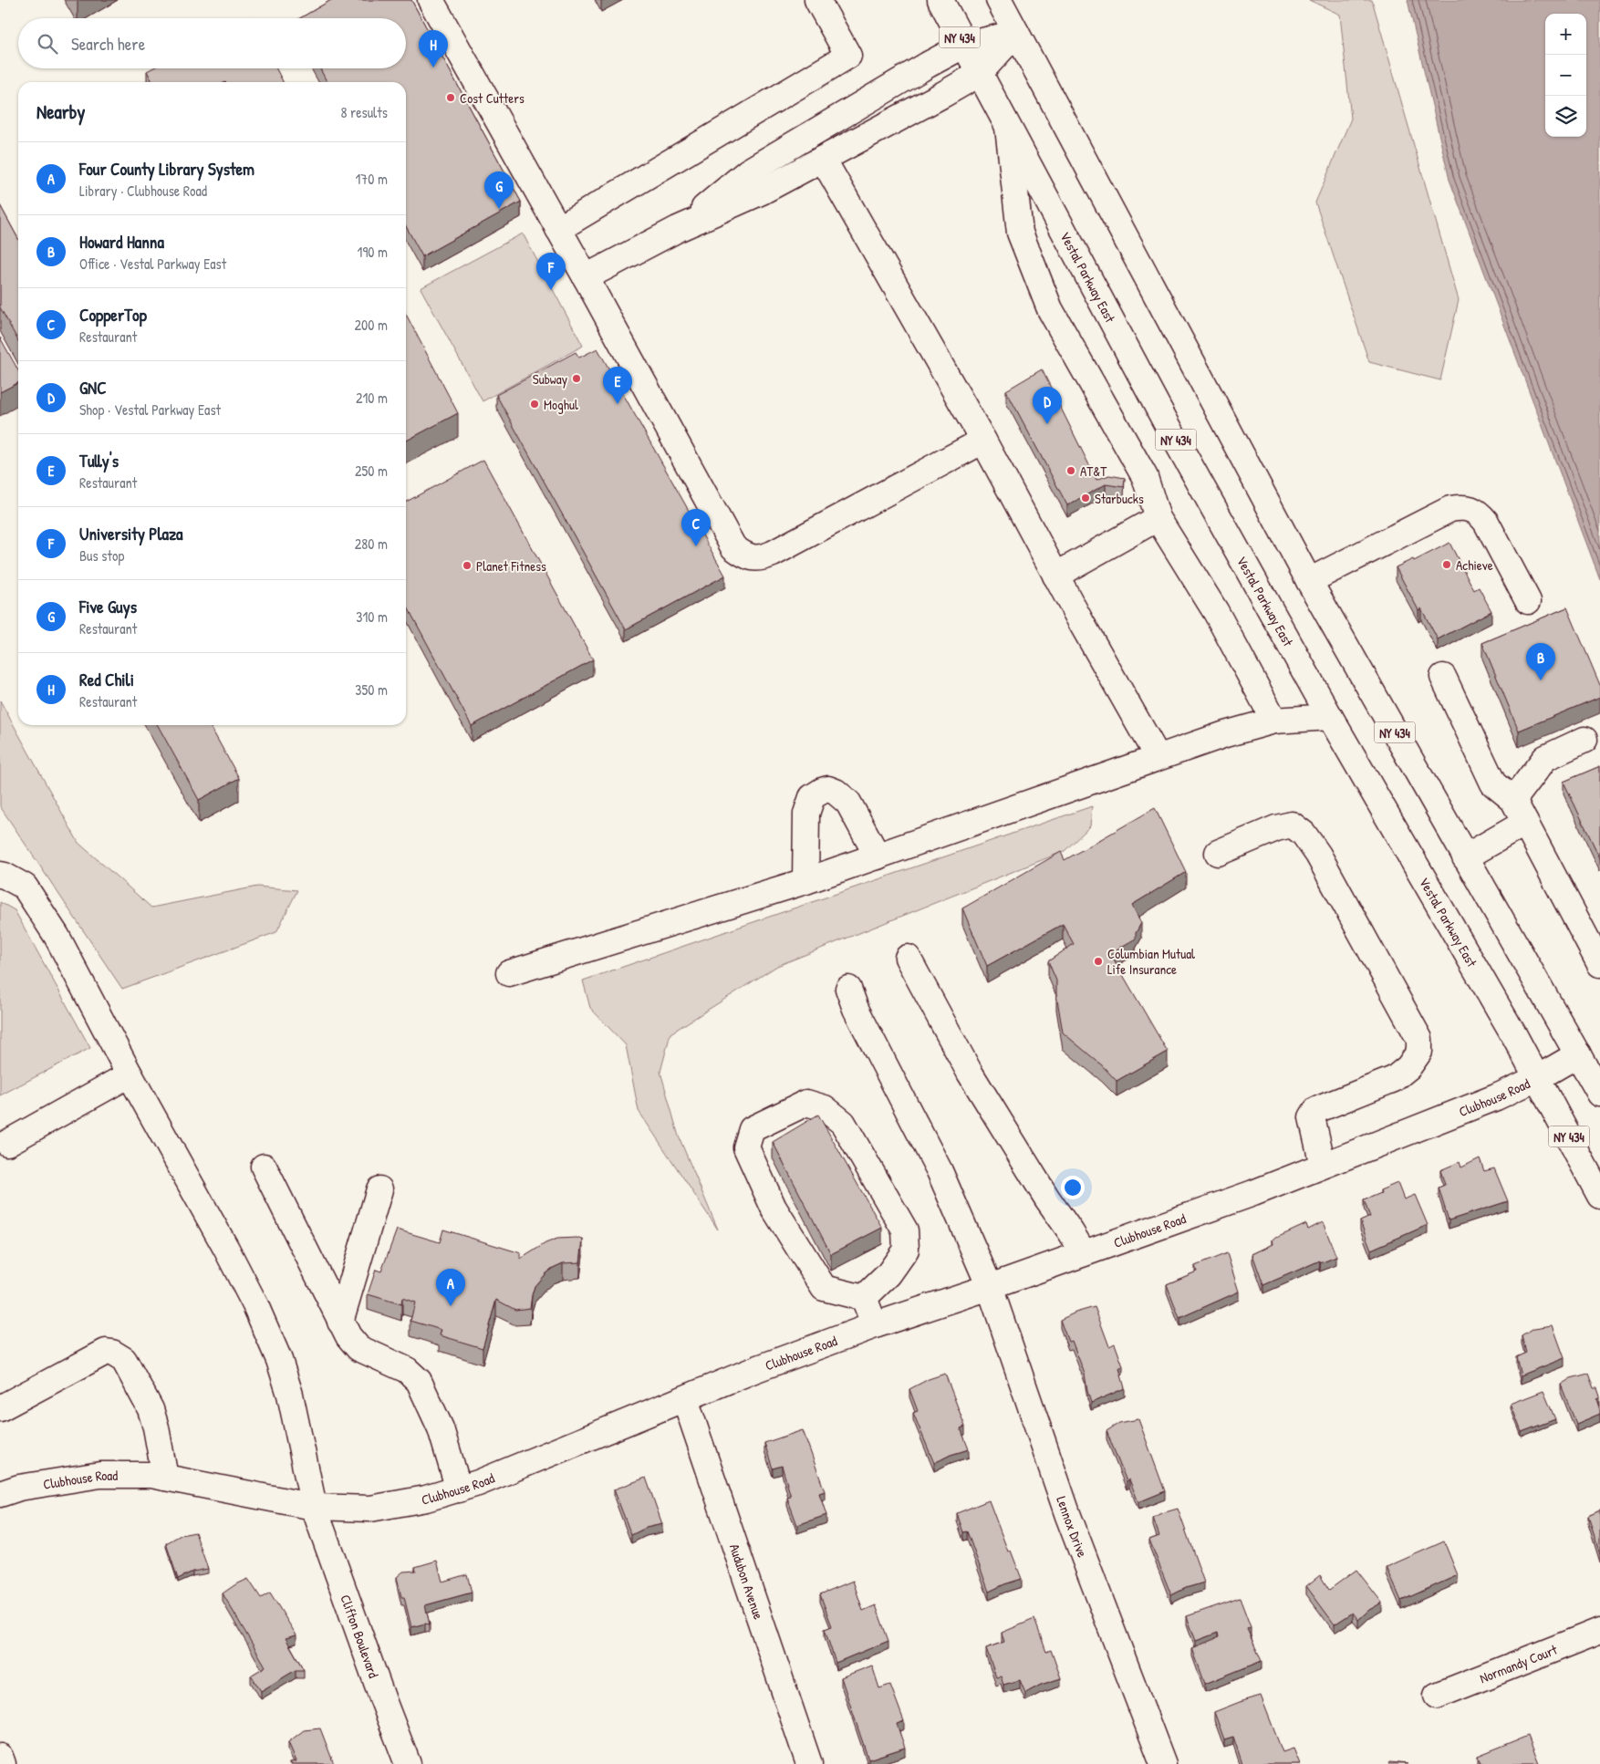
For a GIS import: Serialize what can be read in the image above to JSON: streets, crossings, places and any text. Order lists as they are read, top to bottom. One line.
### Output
{"streets":{"street":["NY 434","Vestal Parkway East","Clubhouse Road","Lennox Drive","Audubon Avenue","Clifton Boulevard","Normandy Court"]},"crossings":[["NY 434","Clubhouse Road"],["Vestal Parkway East","Clubhouse Road"],["Clubhouse Road","Lennox Drive"],["Clubhouse Road","Audubon Avenue"],["Clubhouse Road","Clifton Boulevard"]],"places":["Cost Cutters","Subway","Moghul","AT&T","Starbucks","Achieve","Planet Fitness","Columbian Mutual Life Insurance"],"page":{"map_buttons":["+","−"],"search":"Search here","pins":["H","G","F","E","D","C","B","A"],"heading":["Nearby","8 results"],"list":[{"mark":"A","name":"Four County Library System","note":"Library · Clubhouse Road","value":"170 m"},{"mark":"B","name":"Howard Hanna","note":"Office · Vestal Parkway East","value":"190 m"},{"mark":"C","name":"CopperTop","note":"Restaurant","value":"200 m"},{"mark":"D","name":"GNC","note":"Shop · Vestal Parkway East","value":"210 m"},{"mark":"E","name":"Tully's","note":"Restaurant","value":"250 m"},{"mark":"F","name":"University Plaza","note":"Bus stop","value":"280 m"},{"mark":"G","name":"Five Guys","note":"Restaurant","value":"310 m"},{"mark":"H","name":"Red Chili","note":"Restaurant","value":"350 m"}]}}
